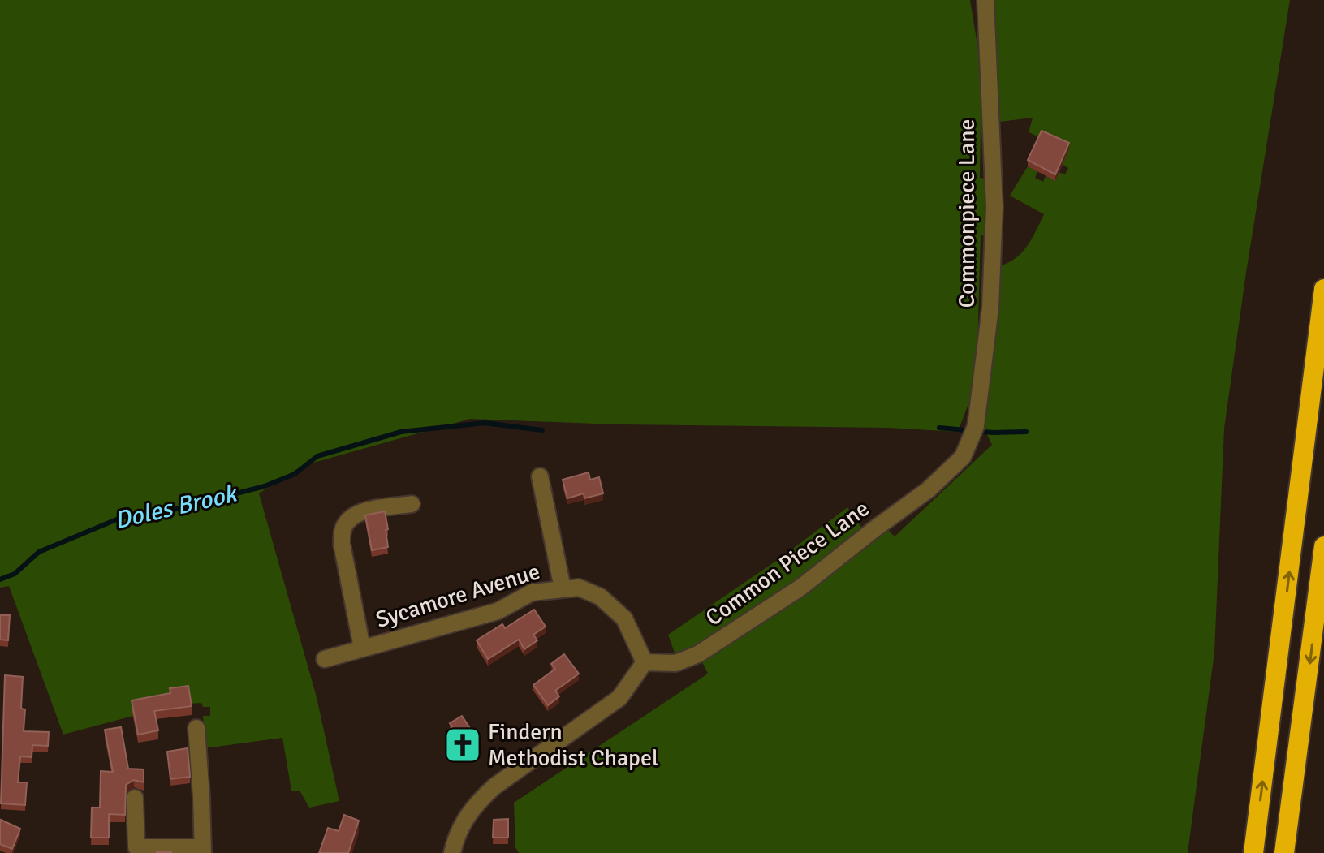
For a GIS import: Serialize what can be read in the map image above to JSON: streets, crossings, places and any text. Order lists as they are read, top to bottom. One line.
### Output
{"streets":{"street":["Commonpiece Lane","Common Piece Lane","Sycamore Avenue"]},"crossings":[["Commonpiece Lane","Common Piece Lane"],["Common Piece Lane","Sycamore Avenue"]],"water":["Doles Brook"],"places":{"church":["Findern Methodist Chapel"]}}
